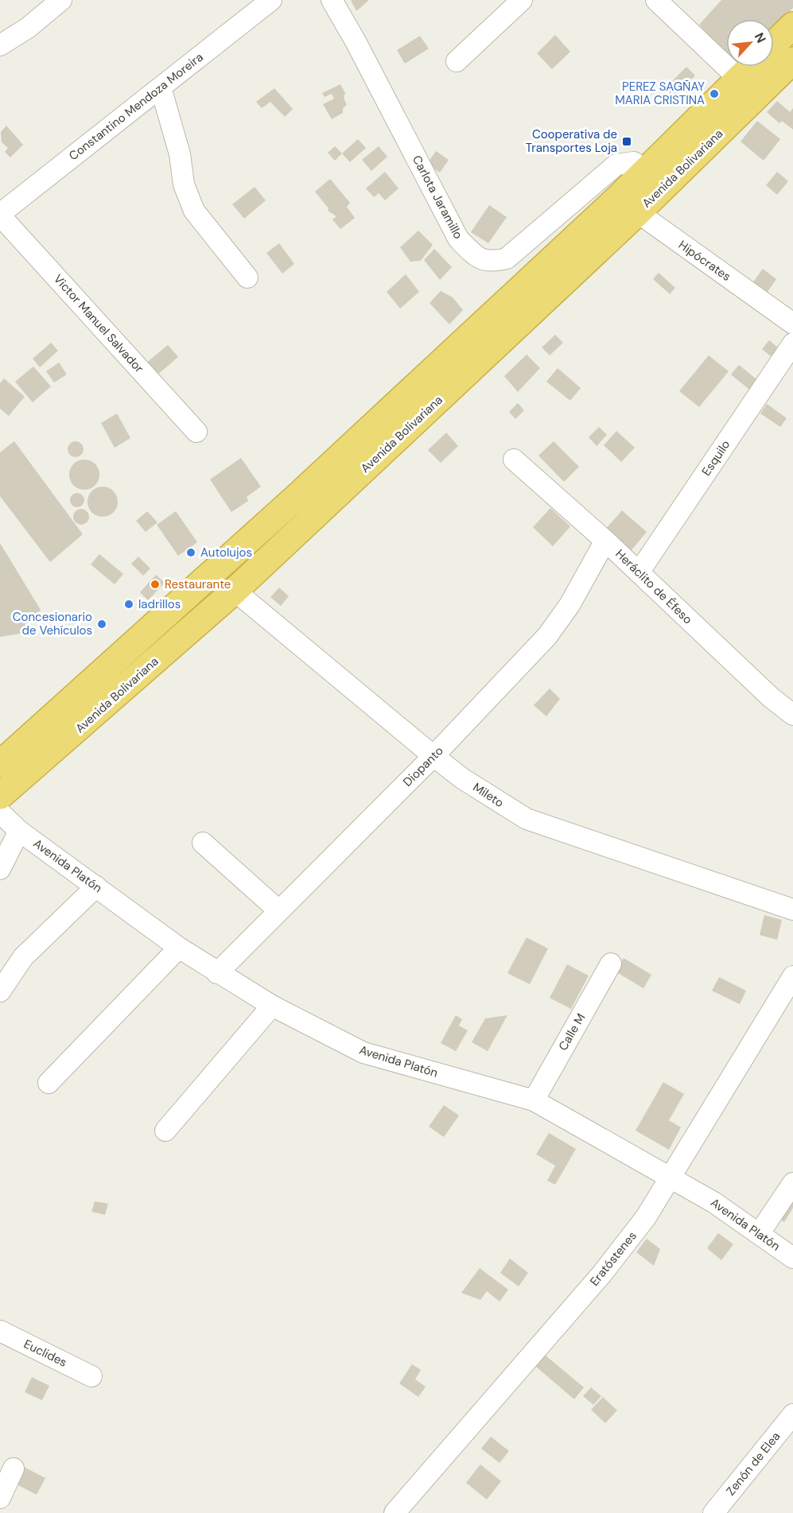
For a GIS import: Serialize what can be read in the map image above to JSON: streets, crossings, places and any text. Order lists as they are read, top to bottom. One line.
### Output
{"streets":{"highway":["Avenida Bolivariana"],"street":["Constantino Mendoza Moreira","Carlota Jaramillo","Hipócrates","Victor Manuel Salvador","Esquilo","Heráclito de Éfeso","Diopanto","Mileto","Avenida Platón","Calle M","Eratóstenes","Euclides","Zenón de Elea"]},"crossings":[["Constantino Mendoza Moreira","Victor Manuel Salvador"],["Avenida Bolivariana","Carlota Jaramillo"],["Avenida Bolivariana","Hipócrates"],["Avenida Bolivariana","Mileto"],["Esquilo","Heráclito de Éfeso"],["Heráclito de Éfeso","Diopanto"],["Diopanto","Mileto"],["Diopanto","Avenida Platón"],["Avenida Platón","Calle M"],["Avenida Platón","Eratóstenes"]],"places":{"other":["PEREZ SAGÑAY MARIA CRISTINA","Autolujos","Restaurante","ladrillos","Concesionario de Vehículos"],"transit":["Cooperativa de Transportes Loja"]},"north":"top right"}
